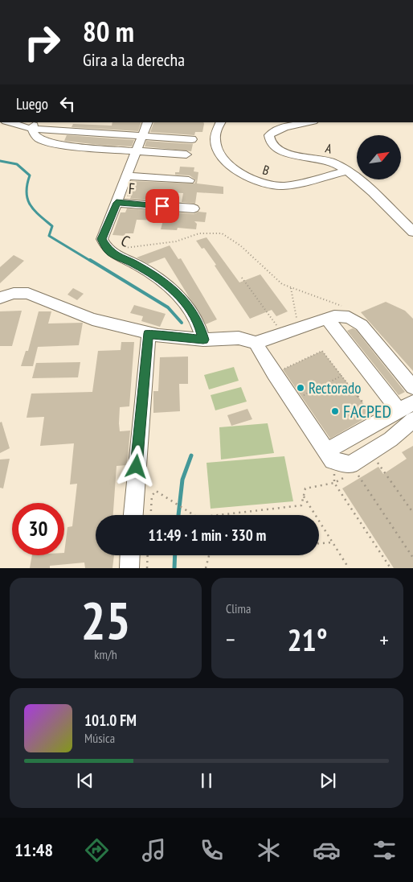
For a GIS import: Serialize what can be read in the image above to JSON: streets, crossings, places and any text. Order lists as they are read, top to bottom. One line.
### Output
{"streets":{"street":["A","B","F","C"]},"crossings":[["A","B"],["F","C"]],"places":["Rectorado","FACPED"],"north":"top right","page":{"turn":["80 m","Gira a la derecha"],"then":"Luego","limit":"30","trip":"11:49 · 1 min · 330 m","tile":[["25","km/h"],"Clima"],"heat":["−","21°","+"],"song":["101.0 FM","Música"],"tabs":"11:48"}}
